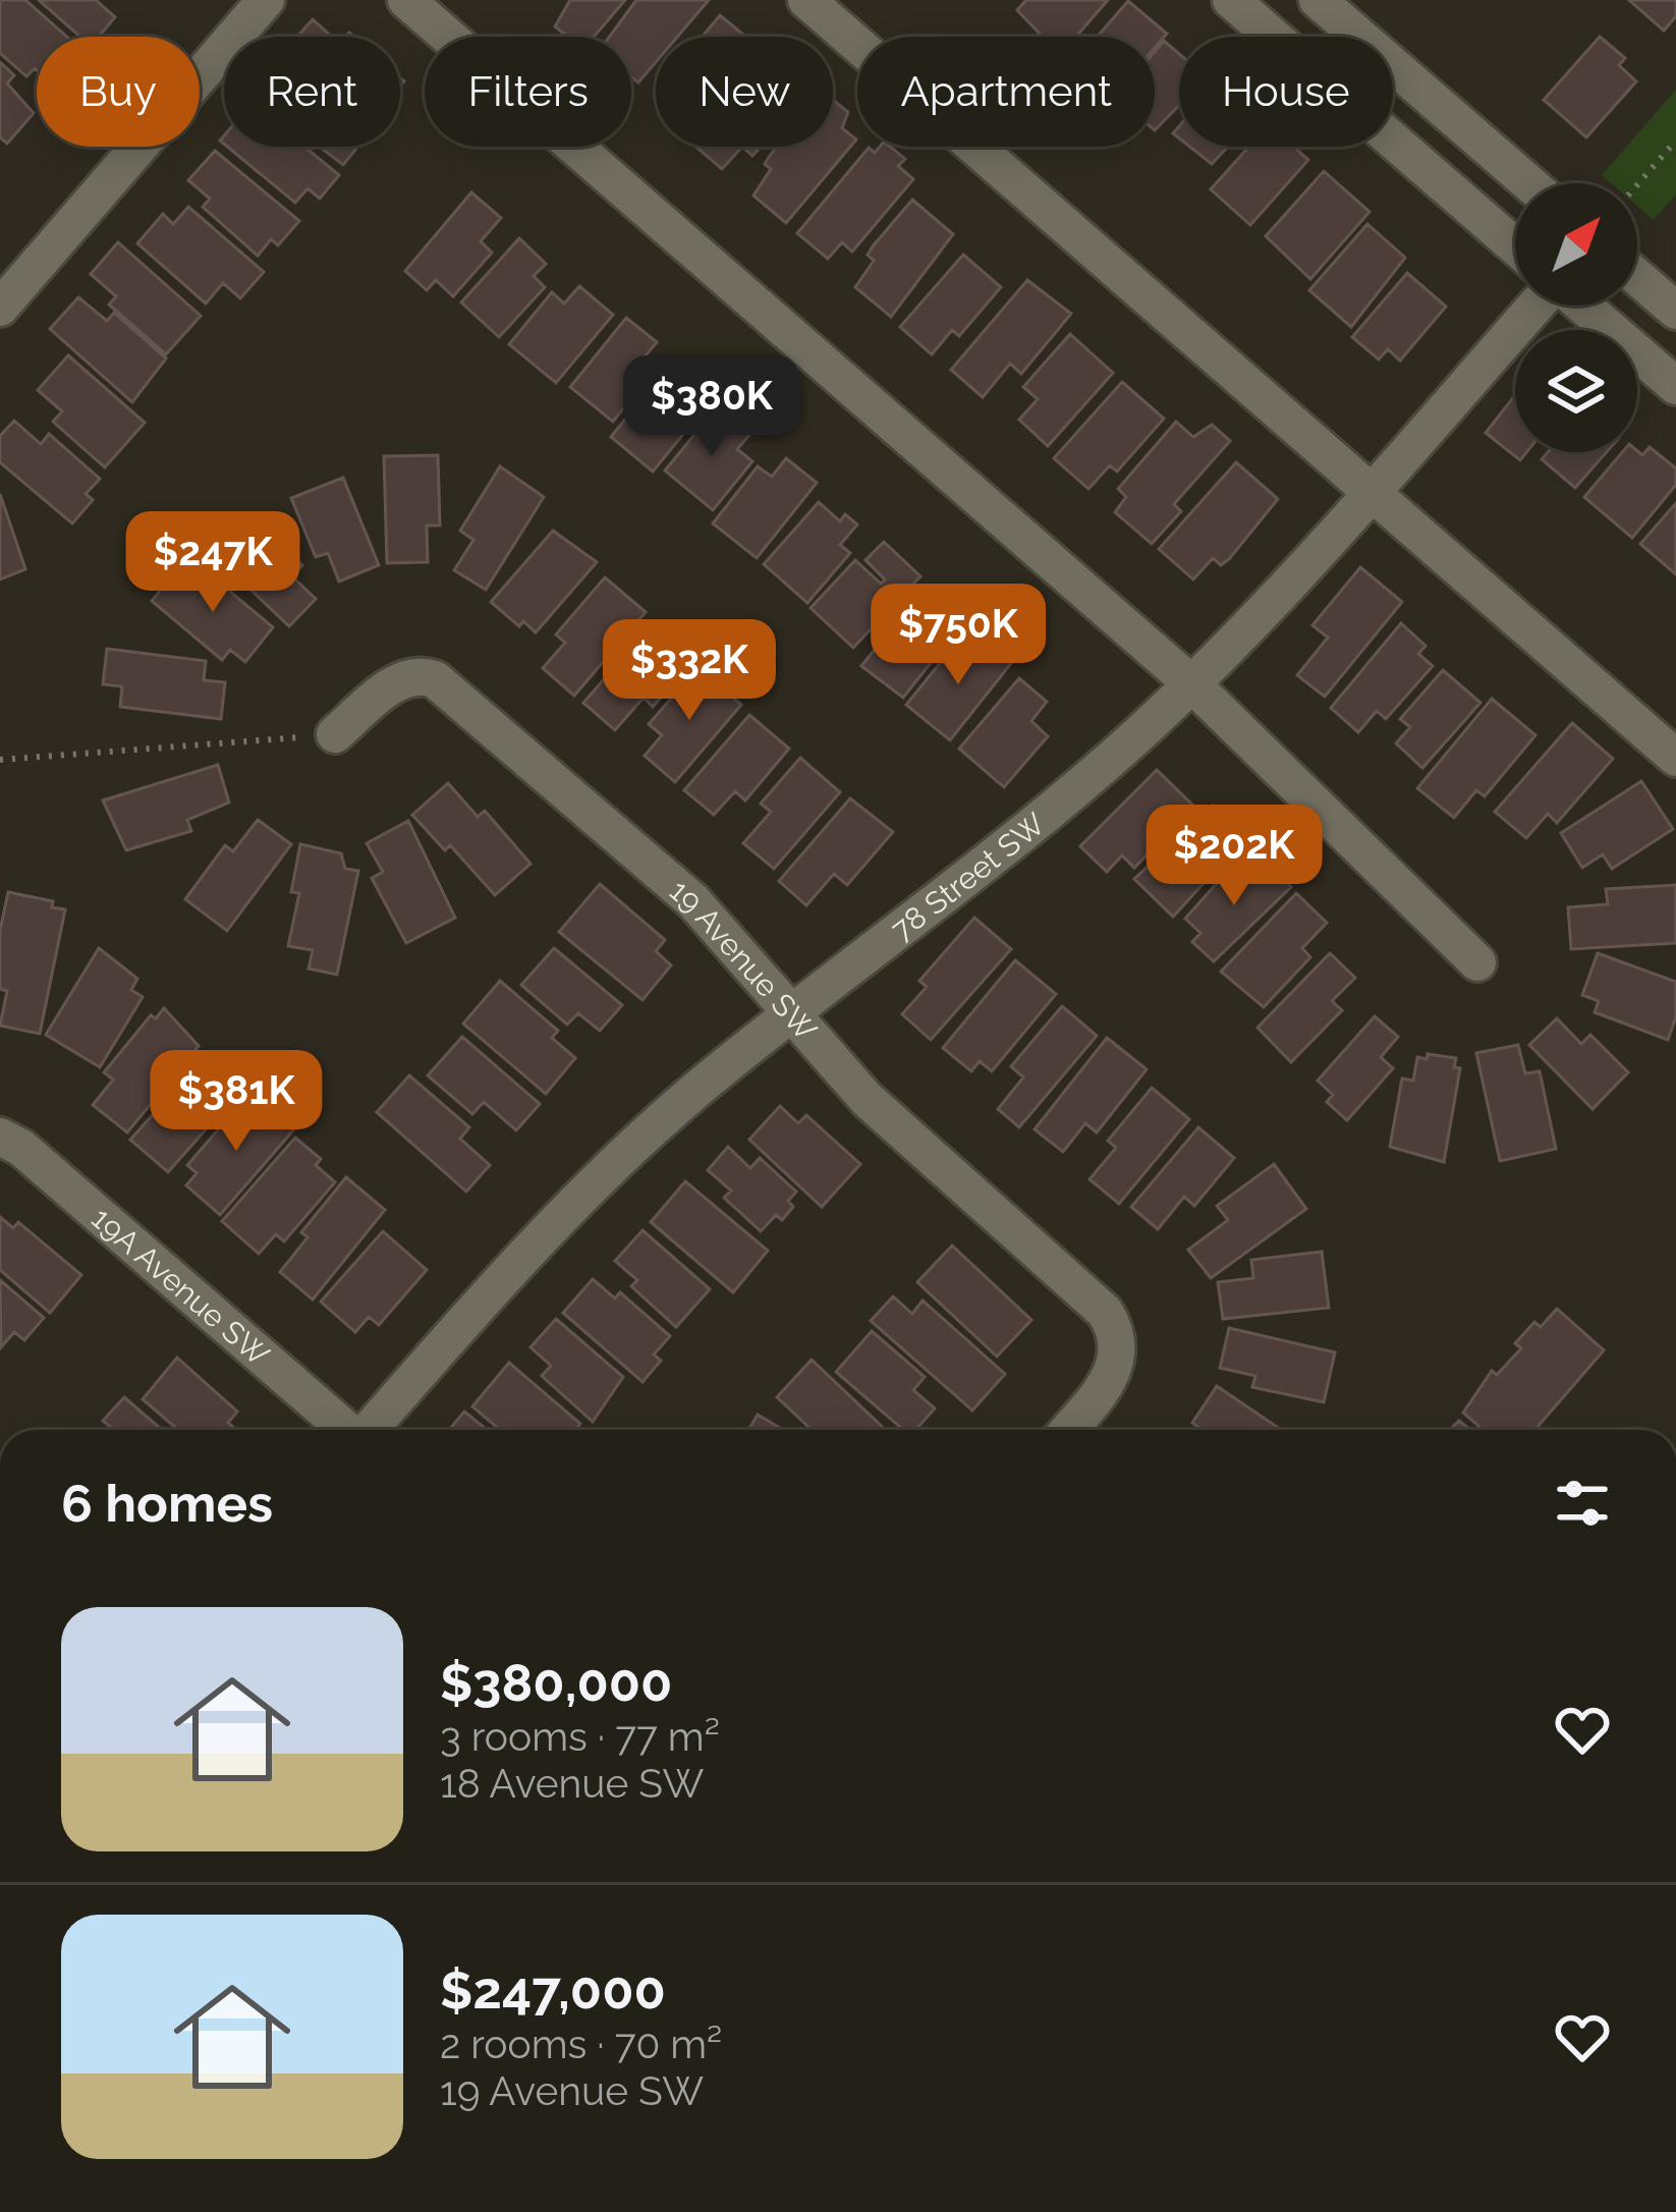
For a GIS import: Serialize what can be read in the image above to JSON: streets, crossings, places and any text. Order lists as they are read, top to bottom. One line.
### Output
{"streets":{"street":["78 Street SW","19 Avenue SW","19A Avenue SW"]},"crossings":[["78 Street SW","19 Avenue SW"]],"north":"top right","page":{"chip":["Buy","Rent","Filters","New","Apartment","House"],"price":["$380K","$247K","$750K","$332K","$202K","$381K"],"heading":"6 homes","list":[{"name":"$380,000","note":"3 rooms · 77 m² · 18 Avenue SW"},{"name":"$247,000","note":"2 rooms · 70 m² · 19 Avenue SW"}]}}
